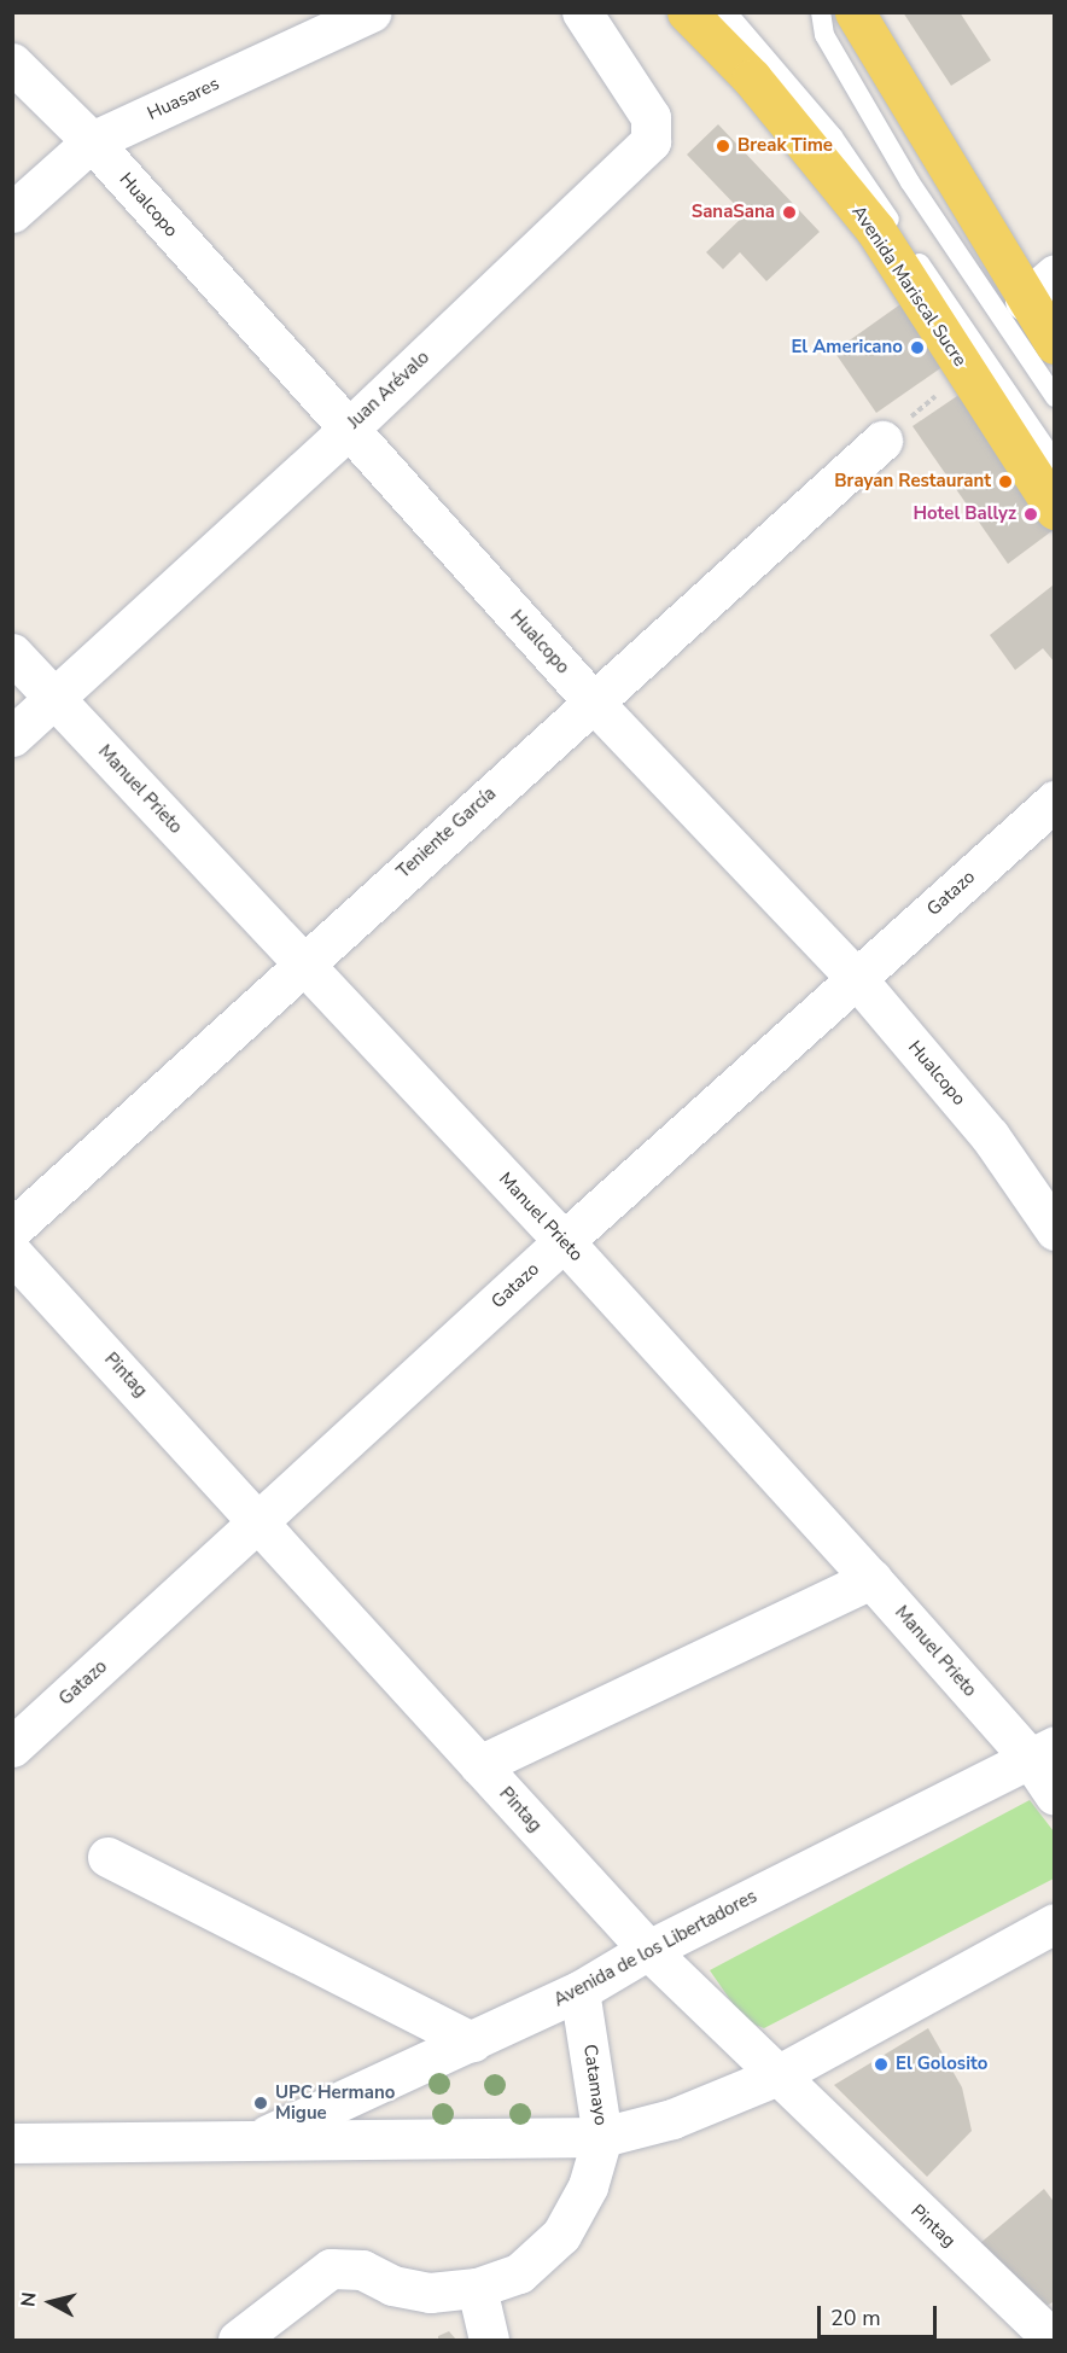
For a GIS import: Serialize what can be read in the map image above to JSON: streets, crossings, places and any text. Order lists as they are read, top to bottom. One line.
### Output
{"streets":{"main road":["Avenida Mariscal Sucre"],"street":["Huasares","Hualcopo","Juan Arévalo","Manuel Prieto","Teniente García","Gatazo","Pintag","Avenida de los Libertadores","Catamayo"]},"crossings":[["Huasares","Hualcopo"],["Hualcopo","Juan Arévalo"],["Hualcopo","Teniente García"],["Hualcopo","Gatazo"],["Juan Arévalo","Manuel Prieto"],["Manuel Prieto","Teniente García"],["Manuel Prieto","Gatazo"],["Manuel Prieto","Avenida de los Libertadores"],["Gatazo","Pintag"],["Pintag","Avenida de los Libertadores"],["Avenida de los Libertadores","Catamayo"]],"places":["Break Time","SanaSana","El Americano","Brayan Restaurant","Hotel Ballyz","El Golosito","UPC Hermano Migue"],"scale_bar":"20 m","north":"left"}
